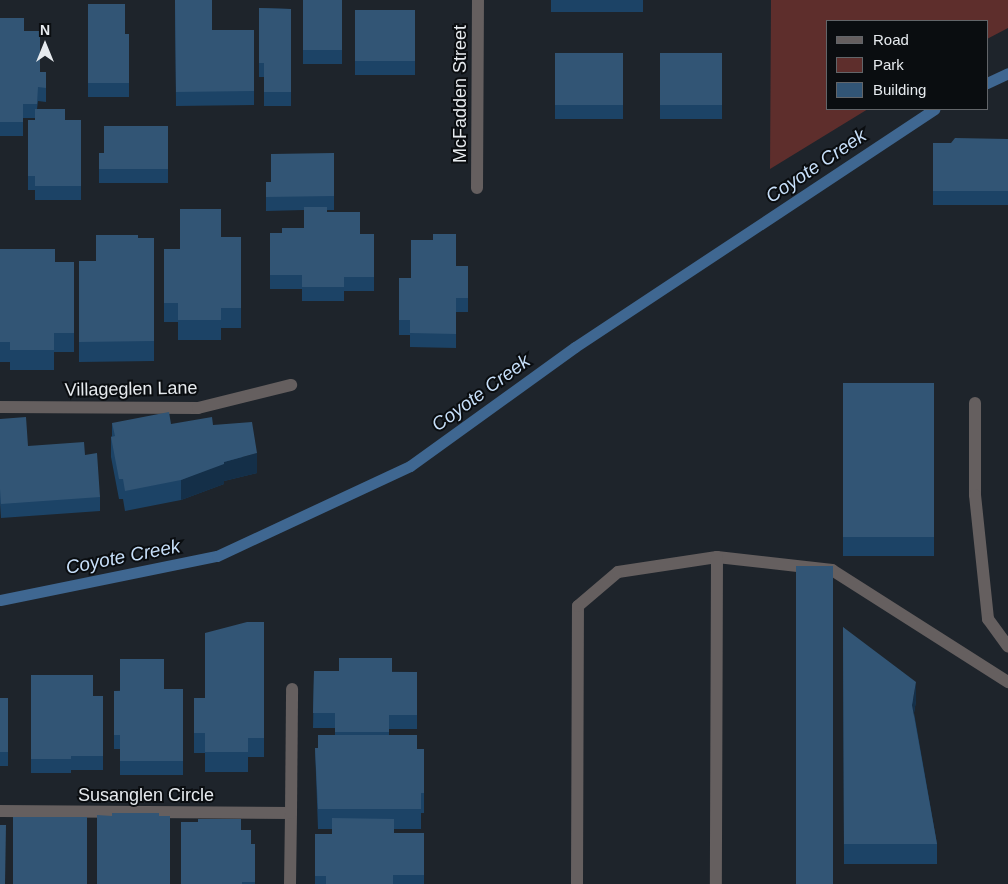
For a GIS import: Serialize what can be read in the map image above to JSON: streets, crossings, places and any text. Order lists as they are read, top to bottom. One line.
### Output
{"streets":{"street":["McFadden Street","Villageglen Lane","Susanglen Circle"]},"water":["Coyote Creek"],"legend":["Road","Park","Building"],"north":"top"}
